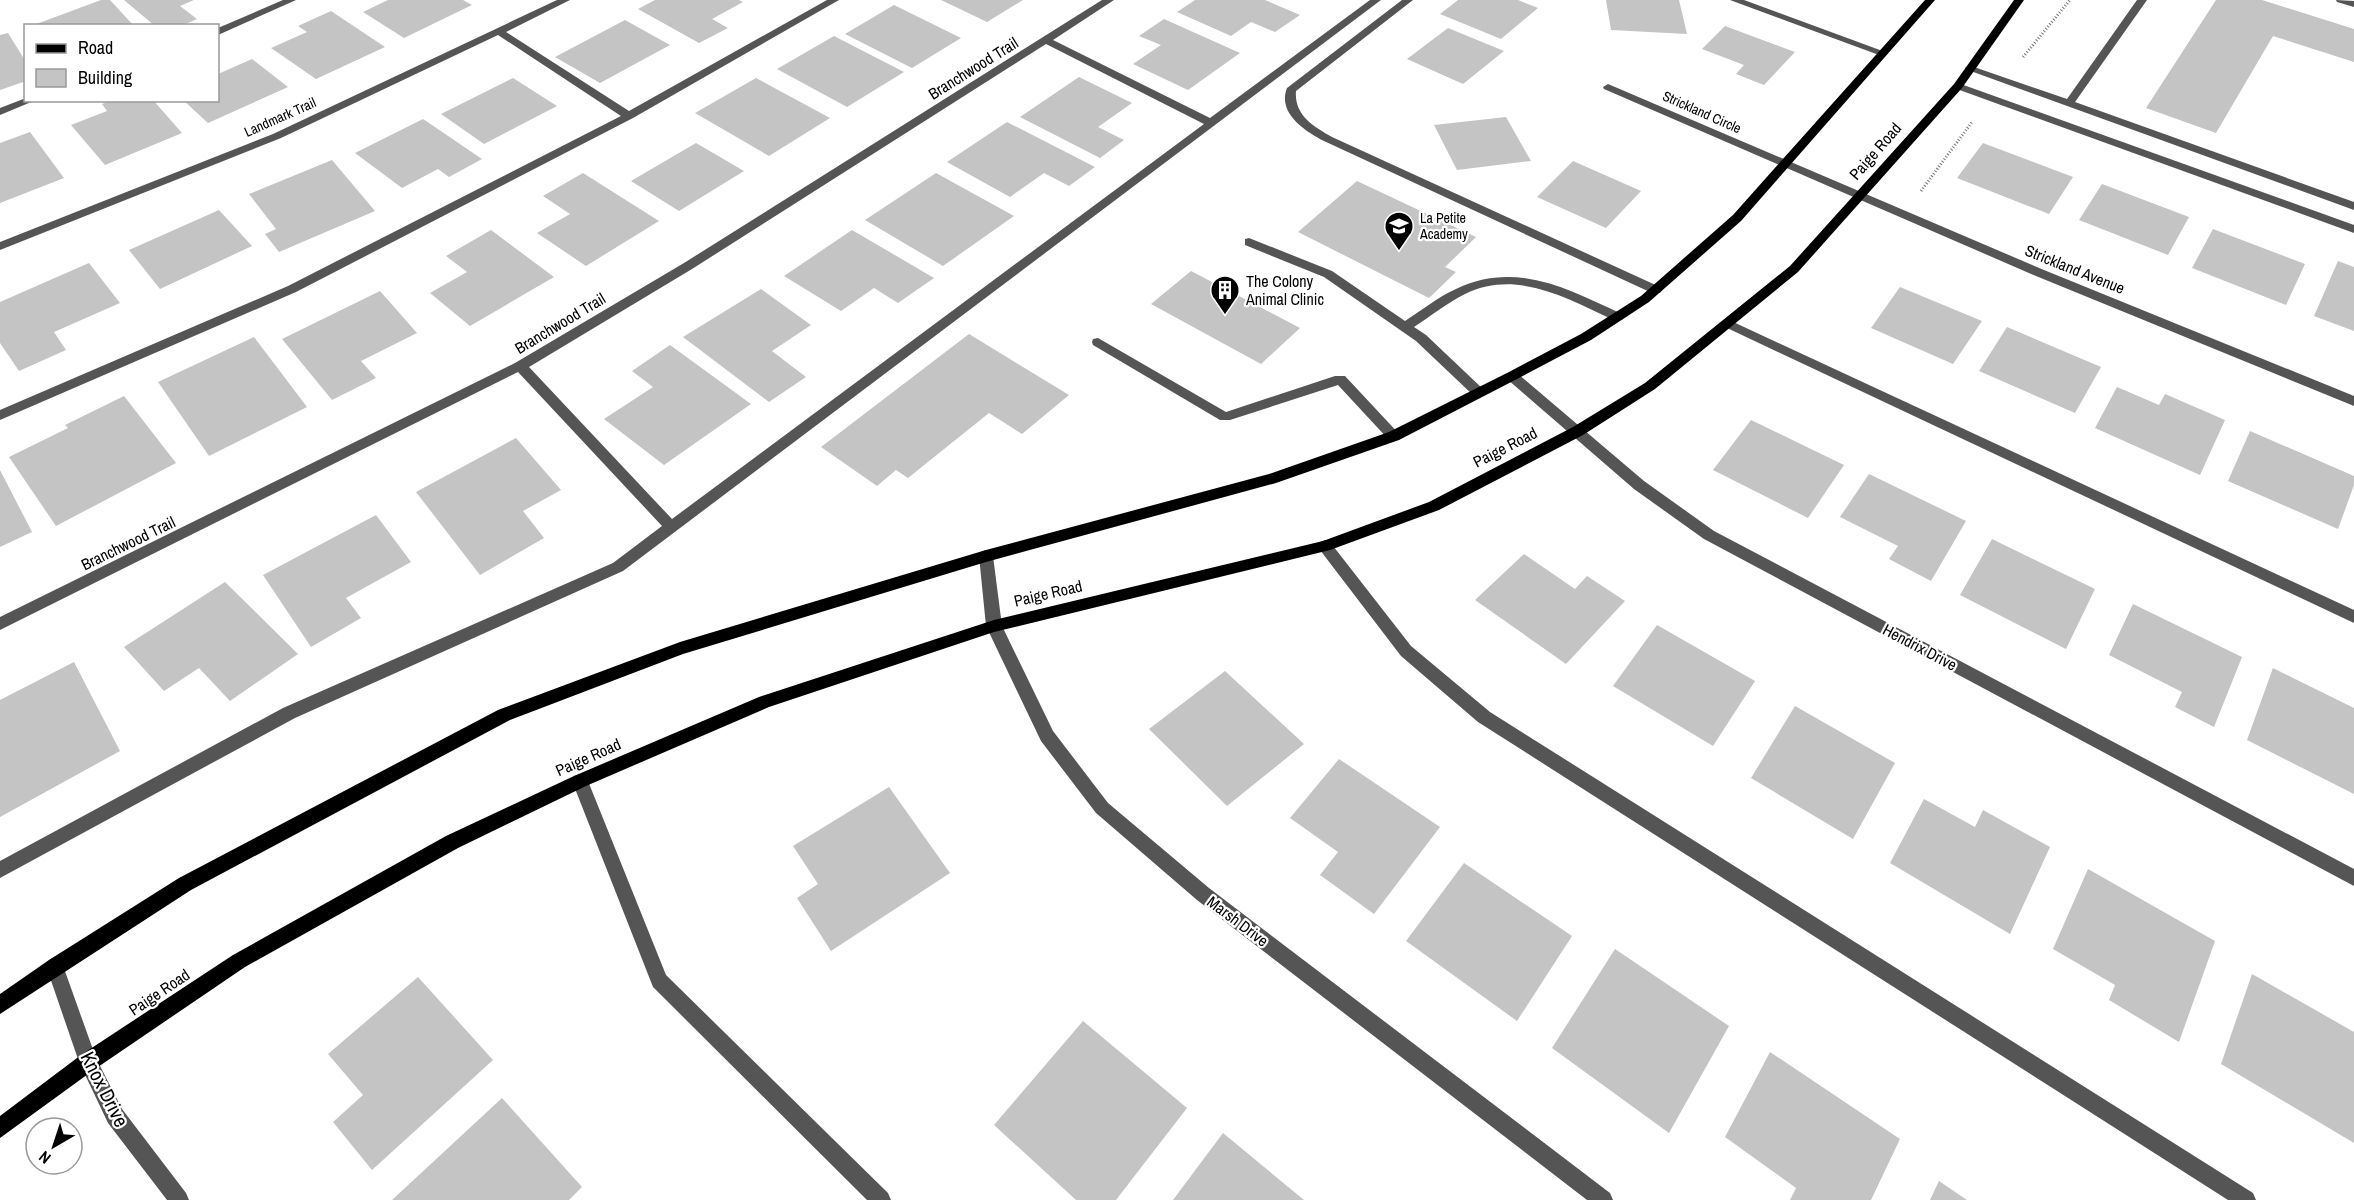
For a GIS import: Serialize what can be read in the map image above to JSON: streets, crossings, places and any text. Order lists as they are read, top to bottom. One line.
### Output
{"streets":{"main road":["Paige Road"],"street":["Branchwood Trail","Strickland Circle","Landmark Trail","Strickland Avenue","Hendrix Drive","Marsh Drive","Knox Drive"]},"crossings":[["Strickland Circle","Strickland Avenue"],["Paige Road","Strickland Avenue"],["Paige Road","Hendrix Drive"],["Paige Road","Marsh Drive"],["Paige Road","Knox Drive"]],"places":{"school or university":["La Petite Academy"],"building":["The Colony Animal Clinic"]},"legend":["Road","Building"],"north":"bottom left"}
